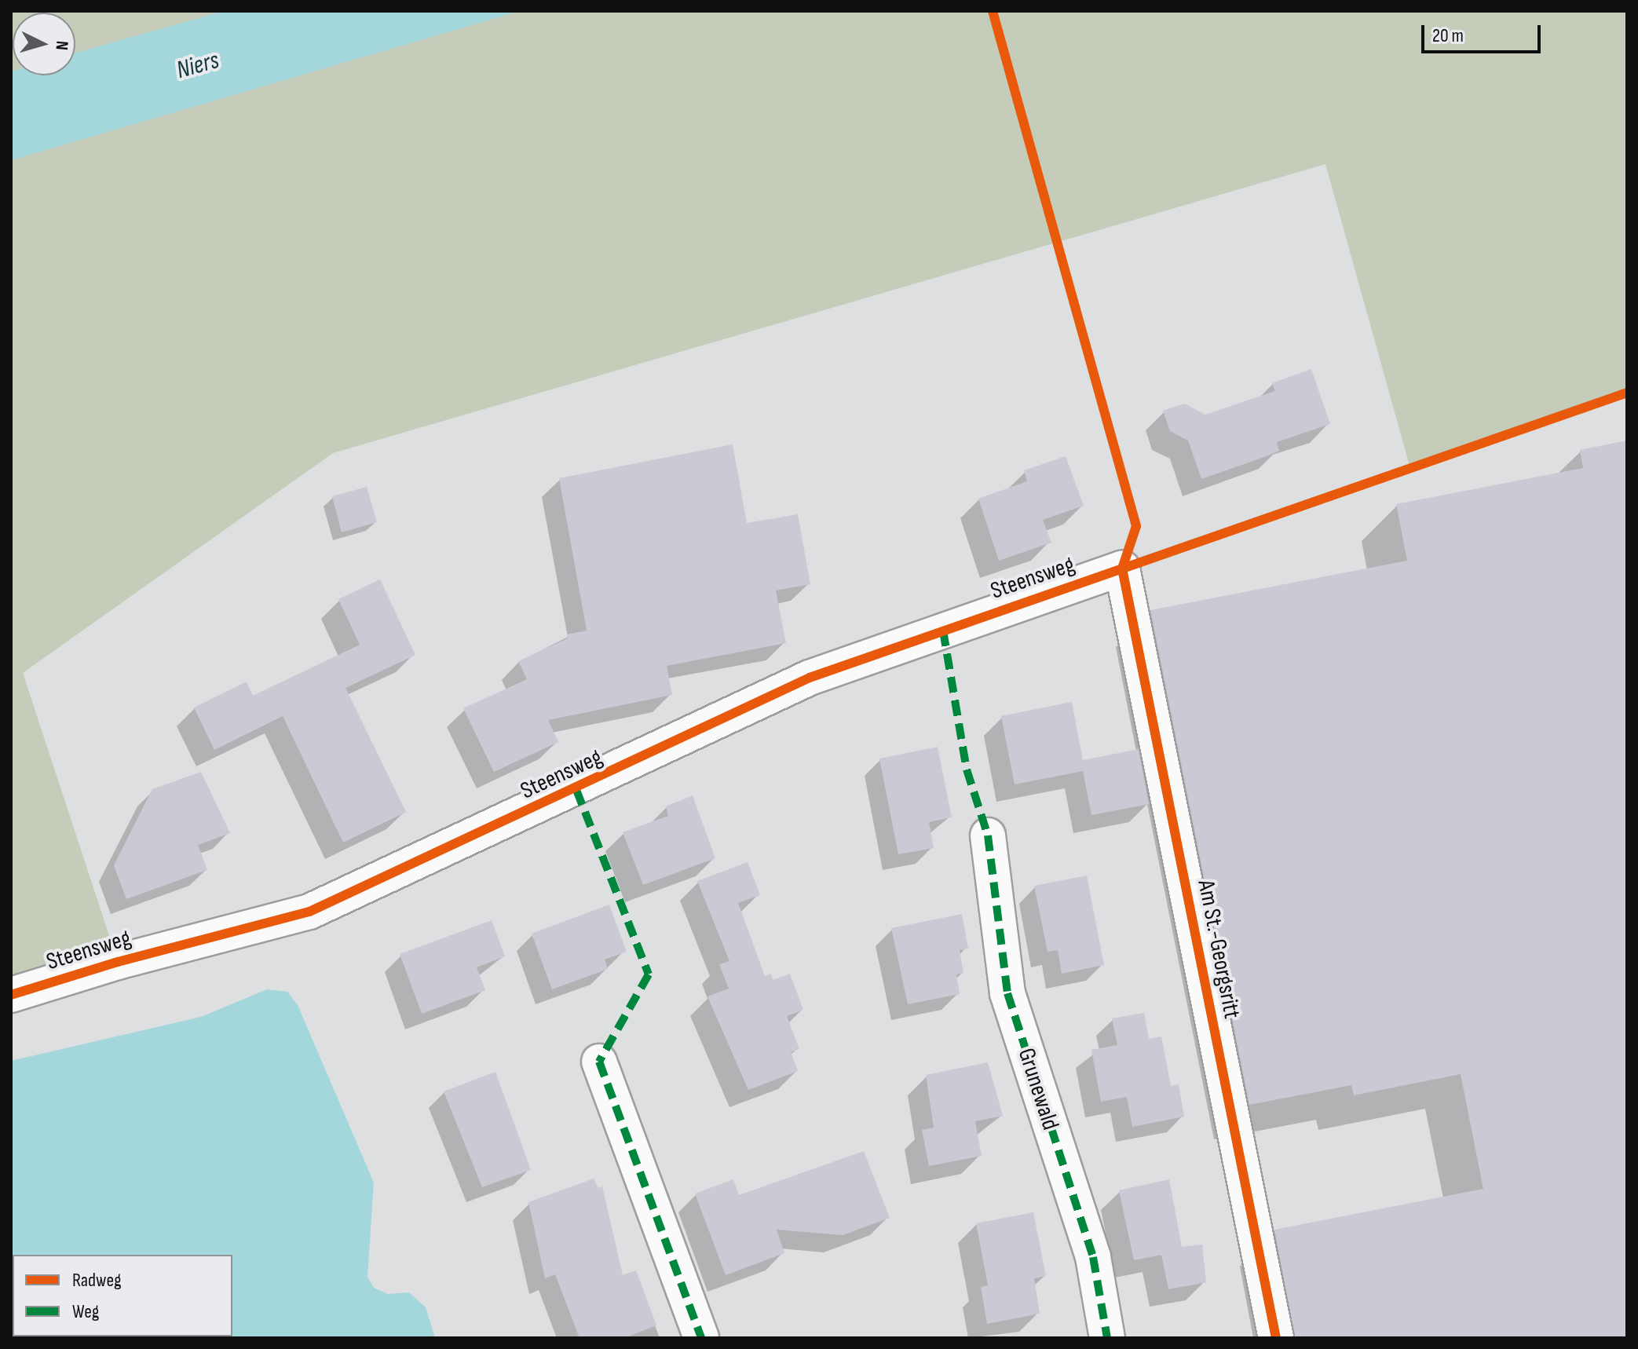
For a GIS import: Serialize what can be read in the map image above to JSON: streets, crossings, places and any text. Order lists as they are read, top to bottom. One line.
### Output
{"streets":{"street":["Steensweg","Am St.-Georgsritt","Grunewald"]},"crossings":[["Steensweg","Am St.-Georgsritt"]],"water":["Niers"],"legend":["Radweg","Weg"],"scale_bar":"20 m","north":"right"}
